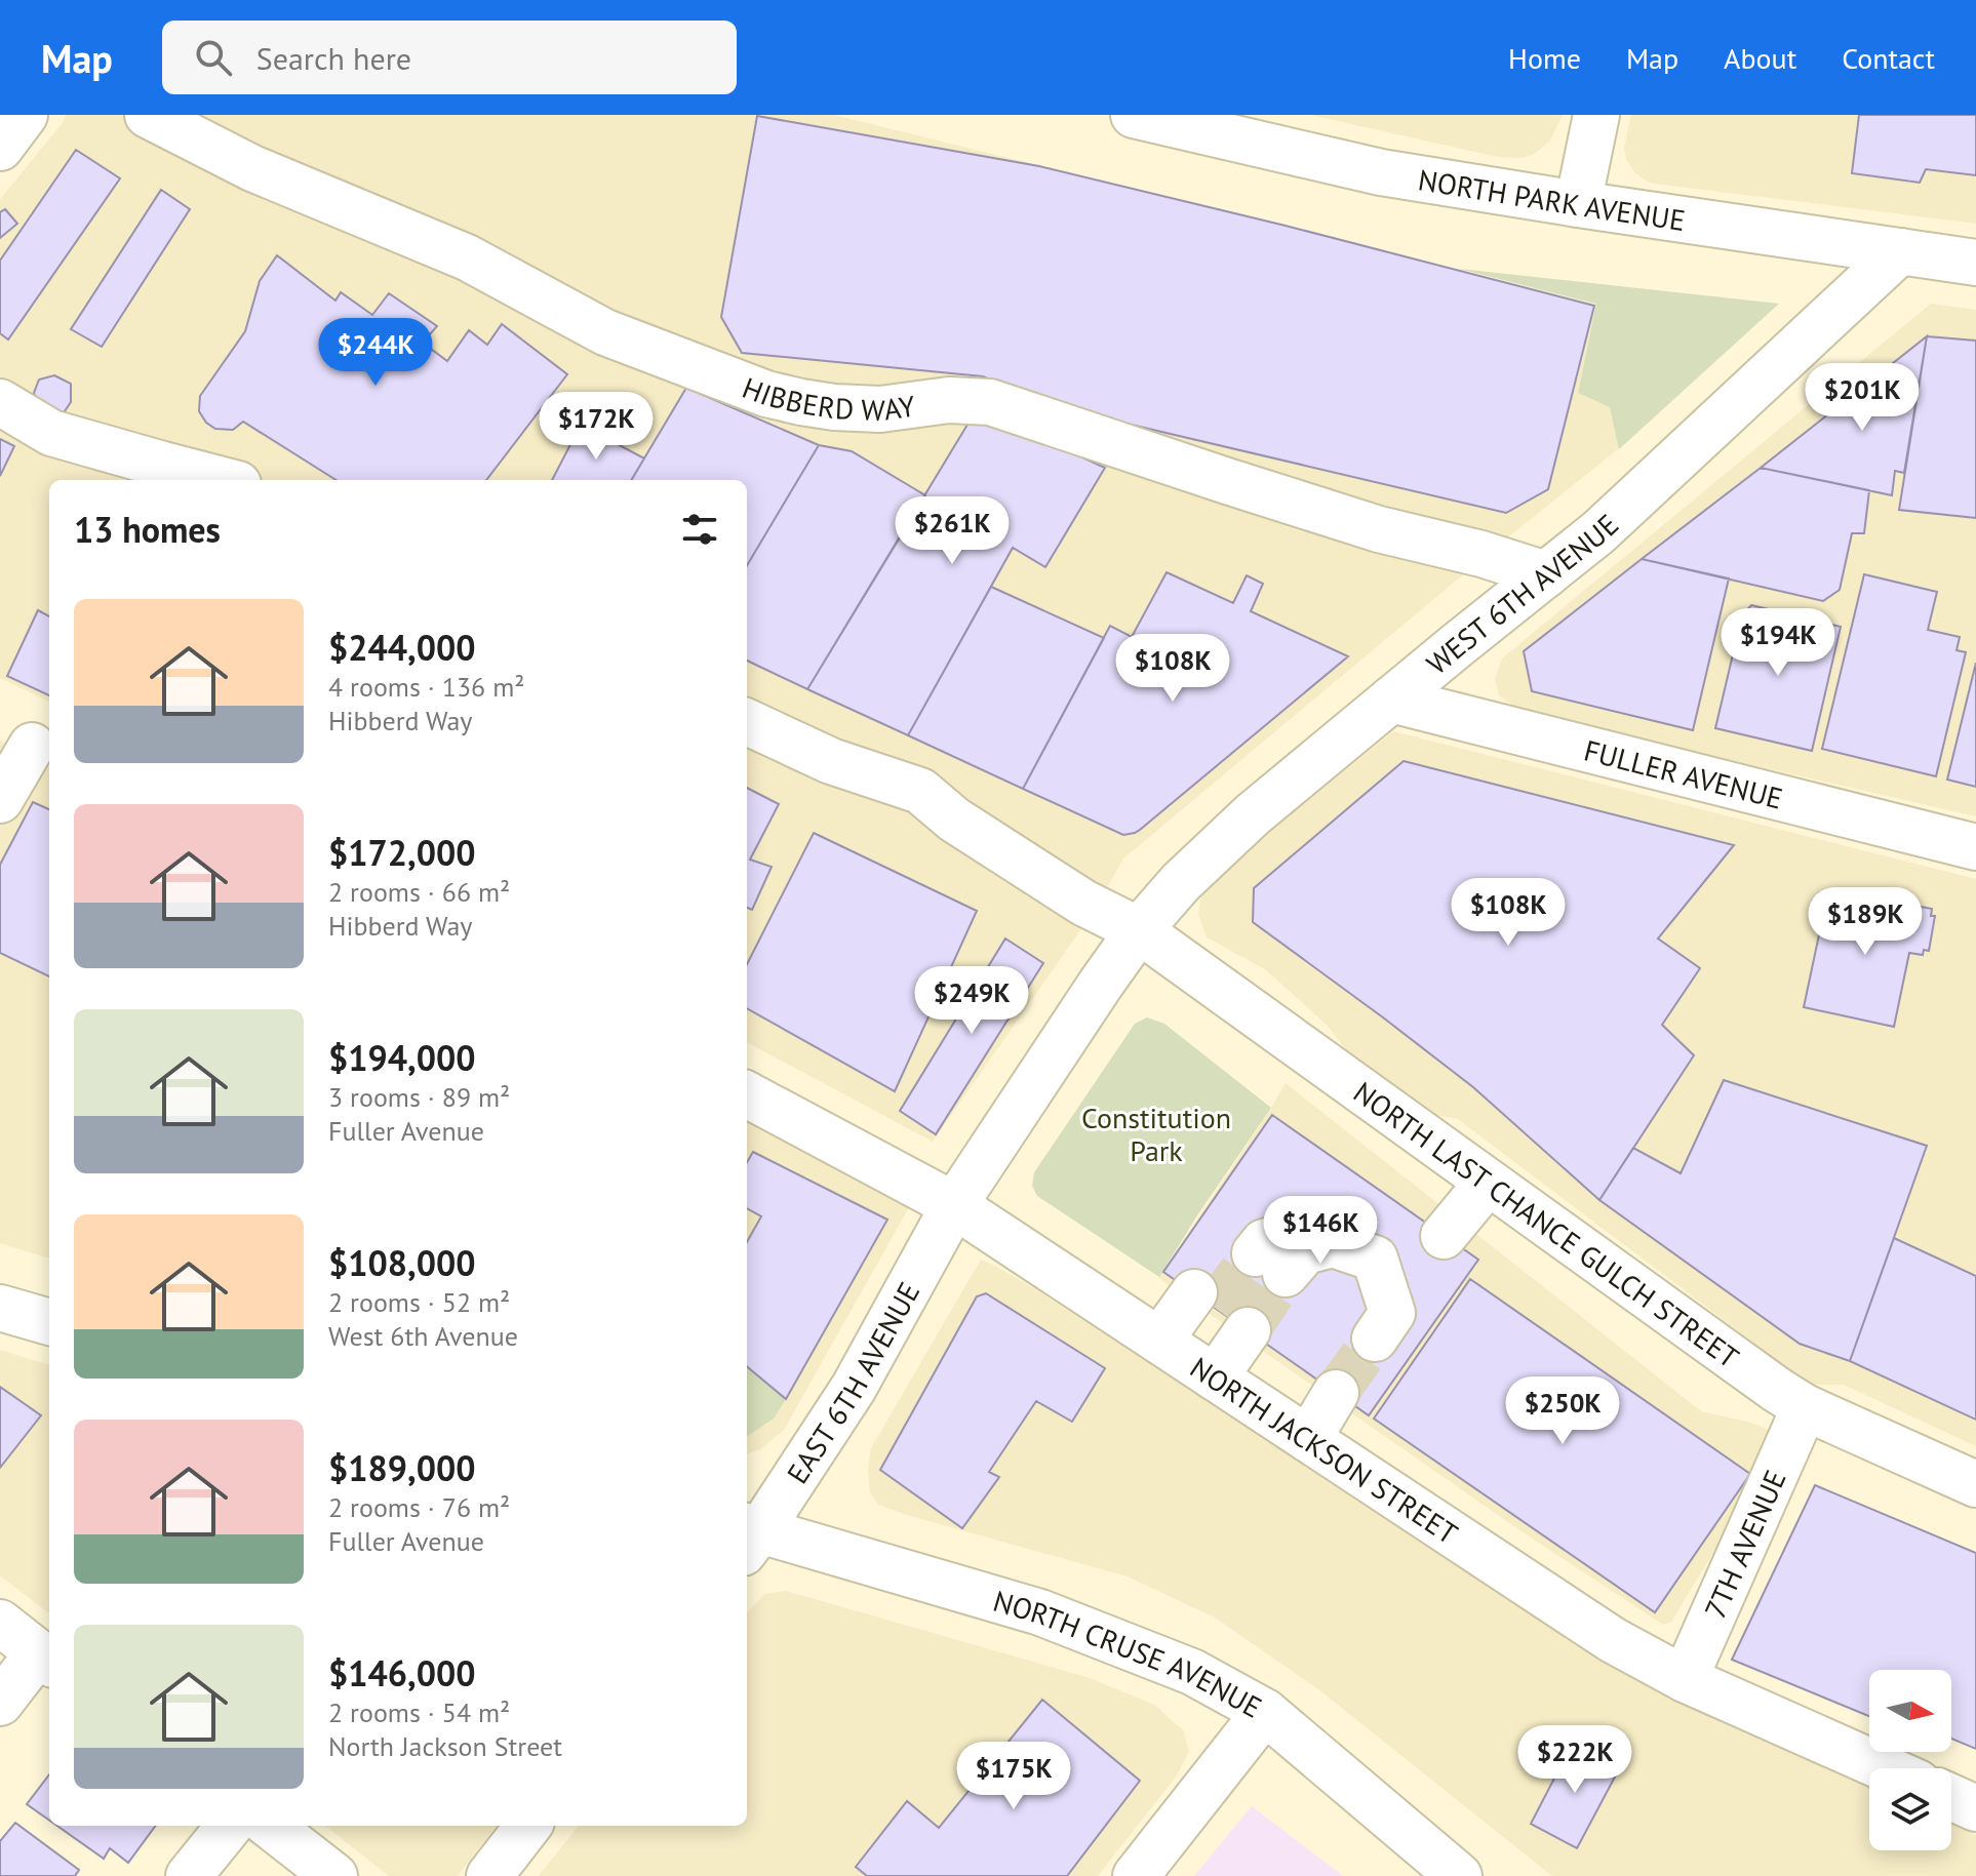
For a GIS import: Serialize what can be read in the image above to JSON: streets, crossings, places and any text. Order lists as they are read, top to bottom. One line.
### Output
{"streets":{"street":["NORTH PARK AVENUE","HIBBERD WAY","WEST 6TH AVENUE","FULLER AVENUE","NORTH LAST CHANCE GULCH STREET","EAST 6TH AVENUE","NORTH JACKSON STREET","7TH AVENUE","NORTH CRUSE AVENUE"]},"crossings":[["NORTH PARK AVENUE","WEST 6TH AVENUE"],["HIBBERD WAY","WEST 6TH AVENUE"],["WEST 6TH AVENUE","FULLER AVENUE"],["WEST 6TH AVENUE","NORTH LAST CHANCE GULCH STREET"],["WEST 6TH AVENUE","EAST 6TH AVENUE"],["NORTH LAST CHANCE GULCH STREET","EAST 6TH AVENUE"],["NORTH LAST CHANCE GULCH STREET","7TH AVENUE"],["EAST 6TH AVENUE","NORTH JACKSON STREET"],["EAST 6TH AVENUE","NORTH CRUSE AVENUE"],["NORTH JACKSON STREET","7TH AVENUE"]],"parks":["Constitution Park"],"north":"right","page":{"header":"Map","search":"Search here","nav":["Home","Map","About","Contact"],"price":["$244K","$201K","$172K","$261K","$194K","$108K","$108K","$189K","$249K","$146K","$250K","$222K","$175K"],"heading":"13 homes","list":[{"name":"$244,000","note":"4 rooms · 136 m² · Hibberd Way"},{"name":"$172,000","note":"2 rooms · 66 m² · Hibberd Way"},{"name":"$194,000","note":"3 rooms · 89 m² · Fuller Avenue"},{"name":"$108,000","note":"2 rooms · 52 m² · West 6th Avenue"},{"name":"$189,000","note":"2 rooms · 76 m² · Fuller Avenue"},{"name":"$146,000","note":"2 rooms · 54 m² · North Jackson Street"}]}}
